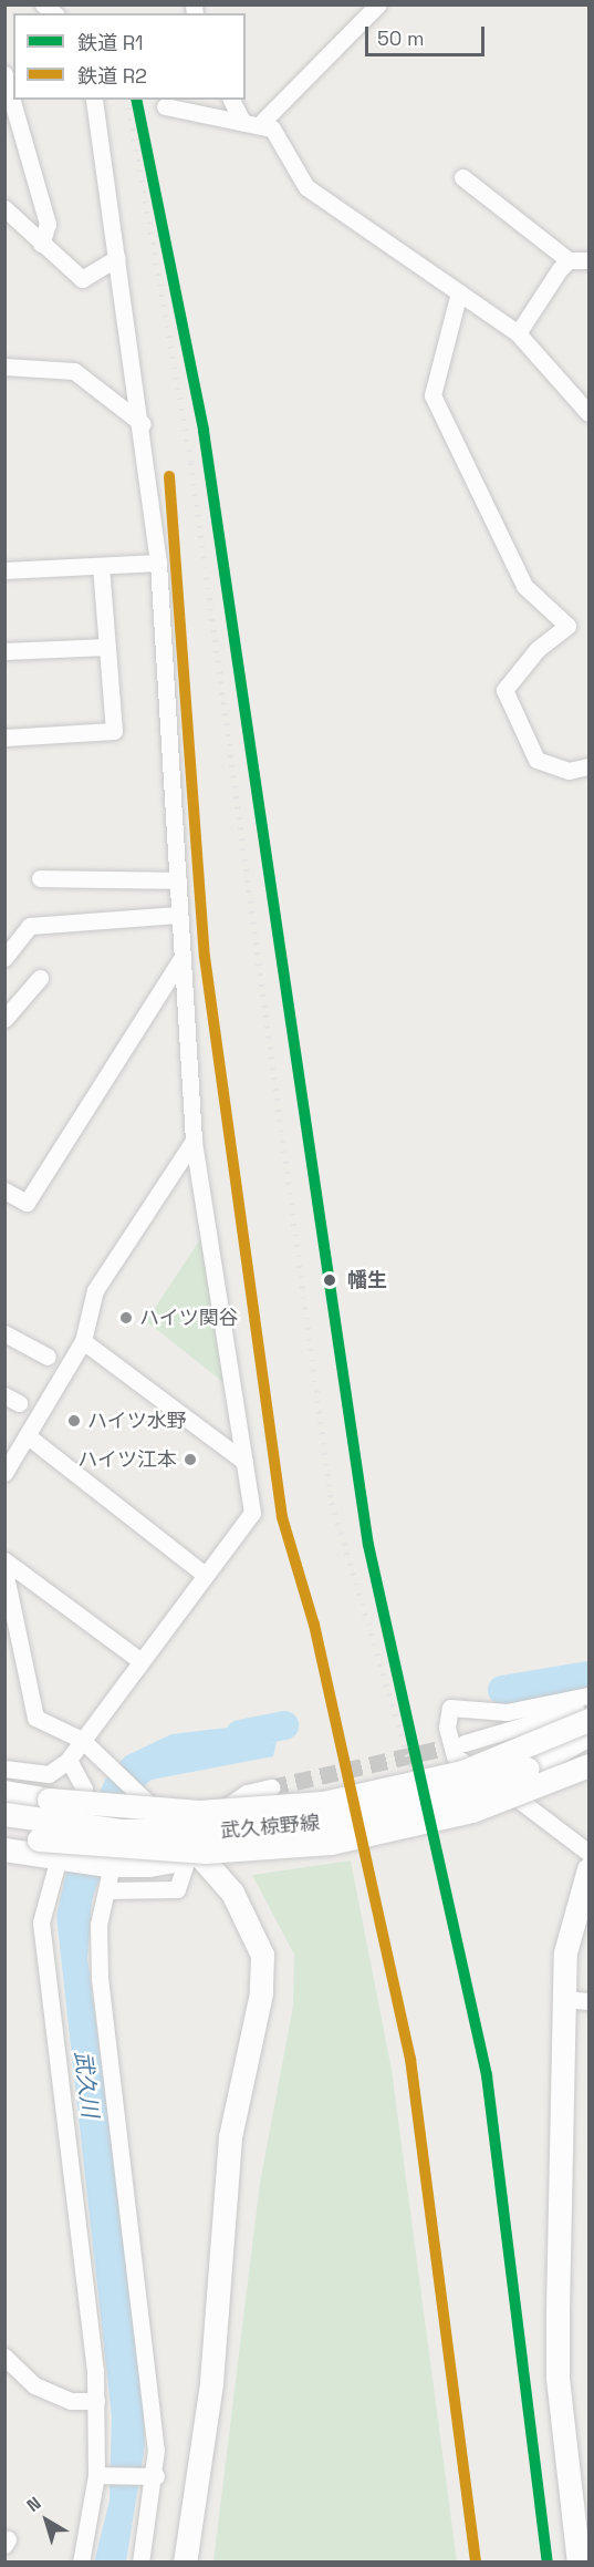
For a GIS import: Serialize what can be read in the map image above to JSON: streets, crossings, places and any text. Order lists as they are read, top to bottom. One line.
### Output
{"streets":{"main road":["武久椋野線"]},"water":["武久川"],"places":["幡生","ハイツ関谷","ハイツ水野","ハイツ江本"],"lines":["rail line R1","rail line R2"],"legend":["鉄道 R1","鉄道 R2"],"scale_bar":"50 m","north":"top left"}
